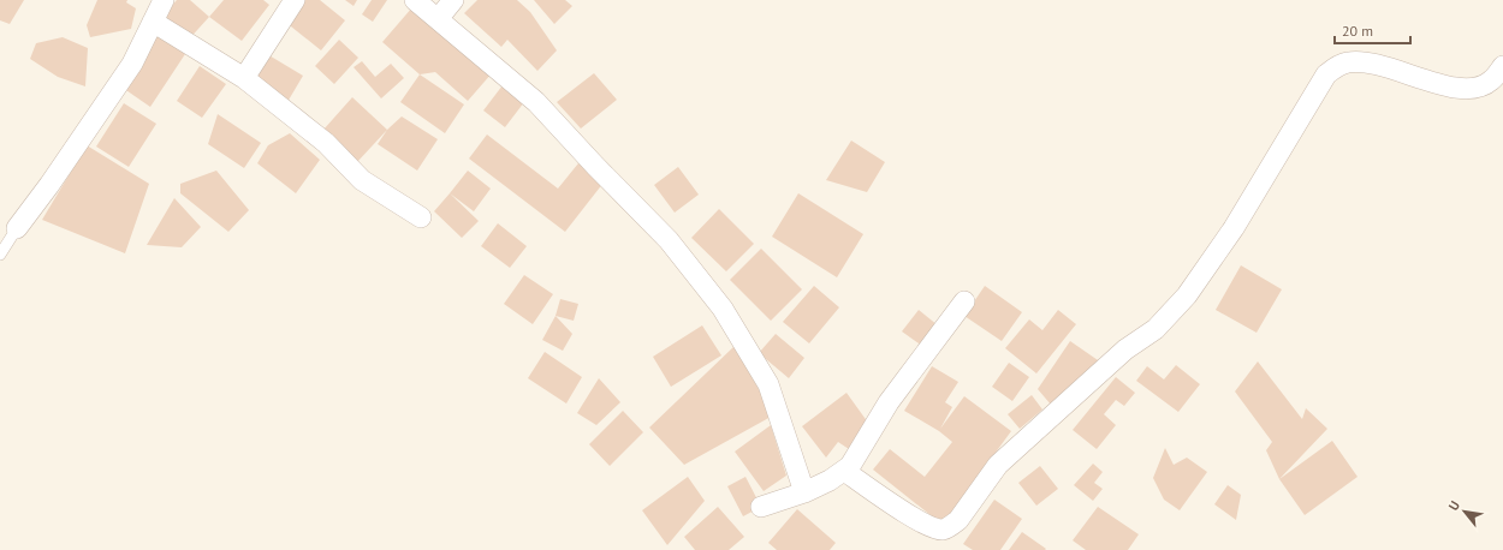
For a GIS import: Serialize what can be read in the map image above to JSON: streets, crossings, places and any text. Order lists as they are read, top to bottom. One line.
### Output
{"scale_bar":"20 m","north":"top left"}
